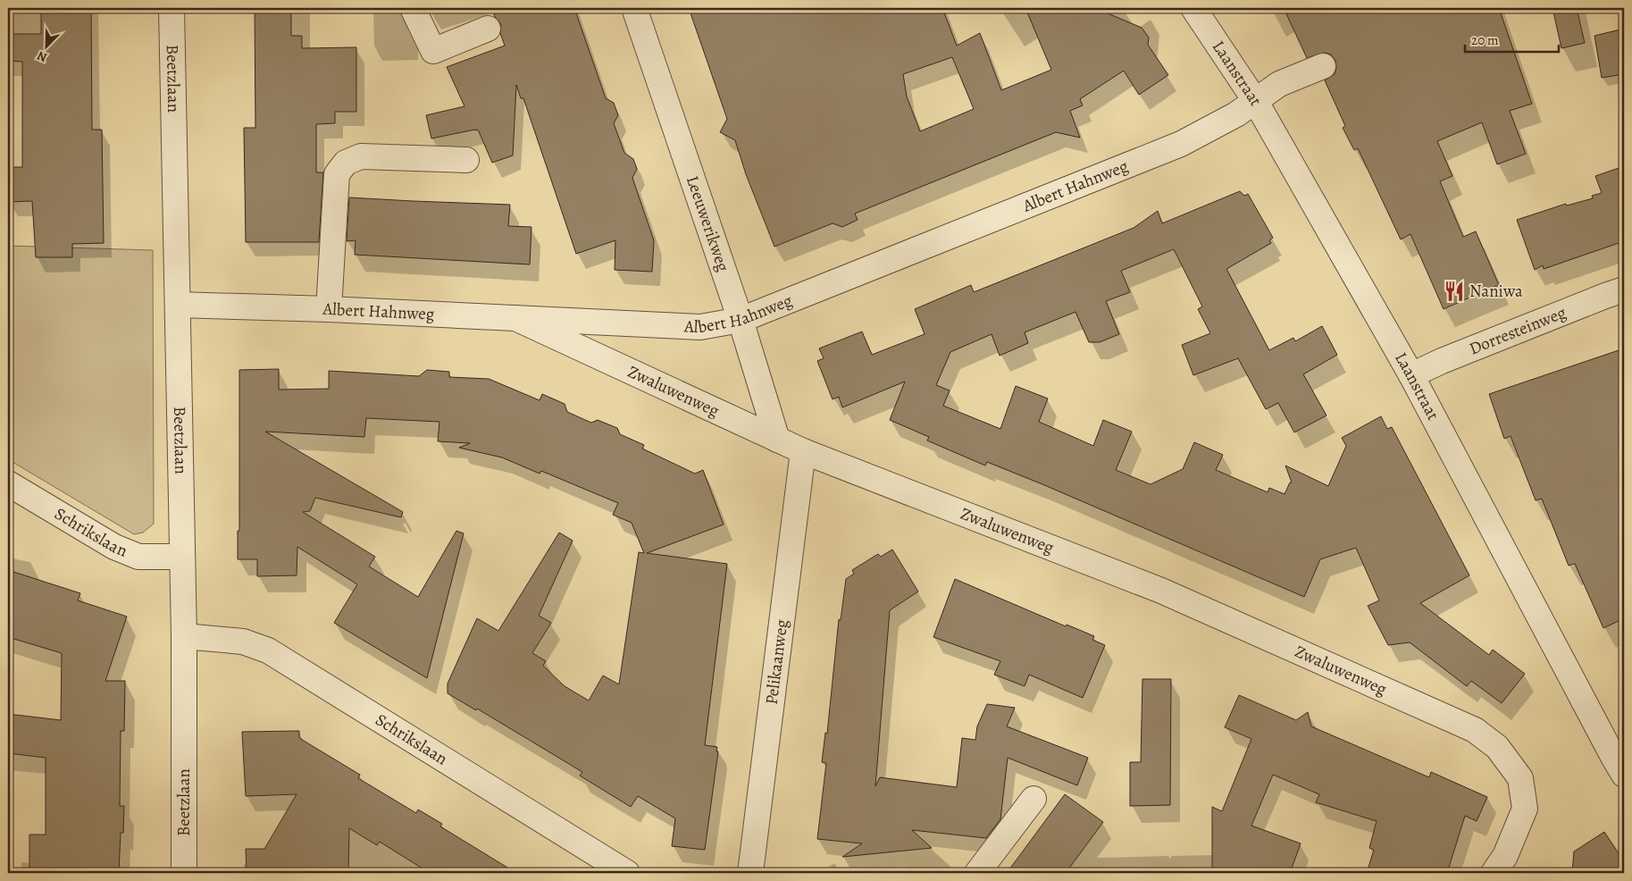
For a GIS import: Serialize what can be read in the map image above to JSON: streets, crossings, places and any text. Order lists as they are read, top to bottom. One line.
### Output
{"streets":{"street":["Laanstraat","Beetzlaan","Albert Hahnweg","Leeuwerikweg","Dorresteinweg","Zwaluwenweg","Schrikslaan","Pelikaanweg"]},"crossings":[["Laanstraat","Albert Hahnweg"],["Laanstraat","Dorresteinweg"],["Beetzlaan","Albert Hahnweg"],["Beetzlaan","Schrikslaan"],["Albert Hahnweg","Leeuwerikweg"],["Albert Hahnweg","Zwaluwenweg"],["Leeuwerikweg","Zwaluwenweg"],["Zwaluwenweg","Pelikaanweg"]],"places":{"restaurant":["Naniwa"]},"scale_bar":"20 m","north":"bottom left"}
